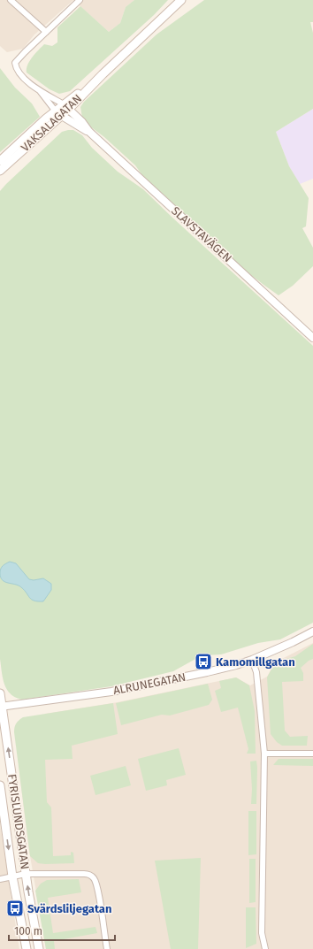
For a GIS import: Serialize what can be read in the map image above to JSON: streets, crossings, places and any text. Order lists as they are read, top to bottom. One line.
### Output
{"streets":{"main road":["VAKSALAGATAN","FYRISLUNDSGATAN"],"street":["SLAVSTAVÄGEN","ALRUNEGATAN"]},"crossings":[["VAKSALAGATAN","SLAVSTAVÄGEN"],["ALRUNEGATAN","FYRISLUNDSGATAN"]],"places":{"bus stop":["Kamomillgatan","Svärdsliljegatan"]},"scale_bar":"100 m"}
